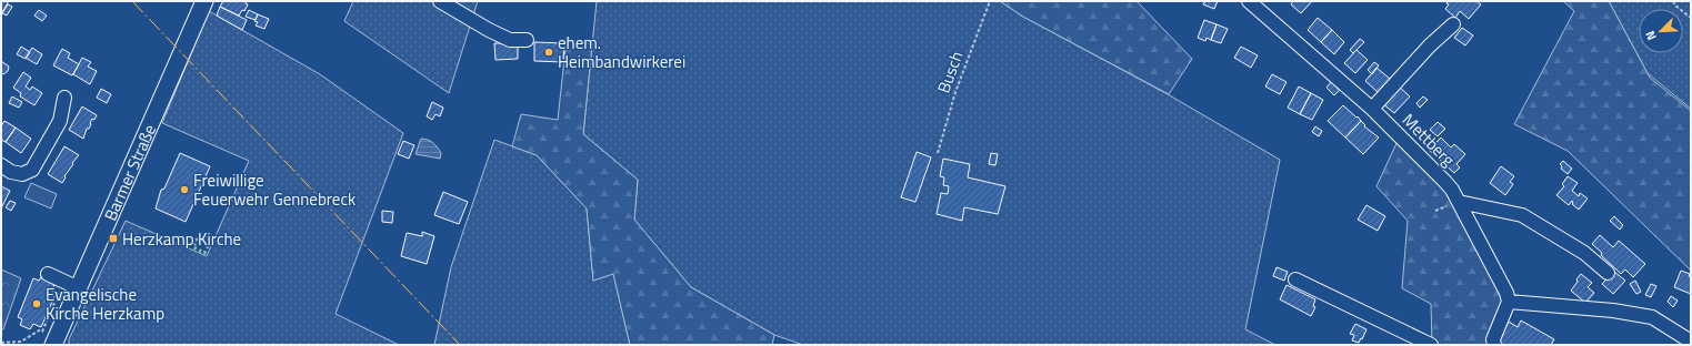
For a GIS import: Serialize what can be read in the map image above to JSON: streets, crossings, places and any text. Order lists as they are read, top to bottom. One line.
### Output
{"streets":{"main road":["Barmer Straße"],"street":["Mettberg"],"path":["Busch"]},"places":{"other":["ehem. Heimbandwirkerei","Freiwillige Feuerwehr Gennebreck","Evangelische Kirche Herzkamp"],"transit":["Herzkamp Kirche"]},"north":"bottom left"}
